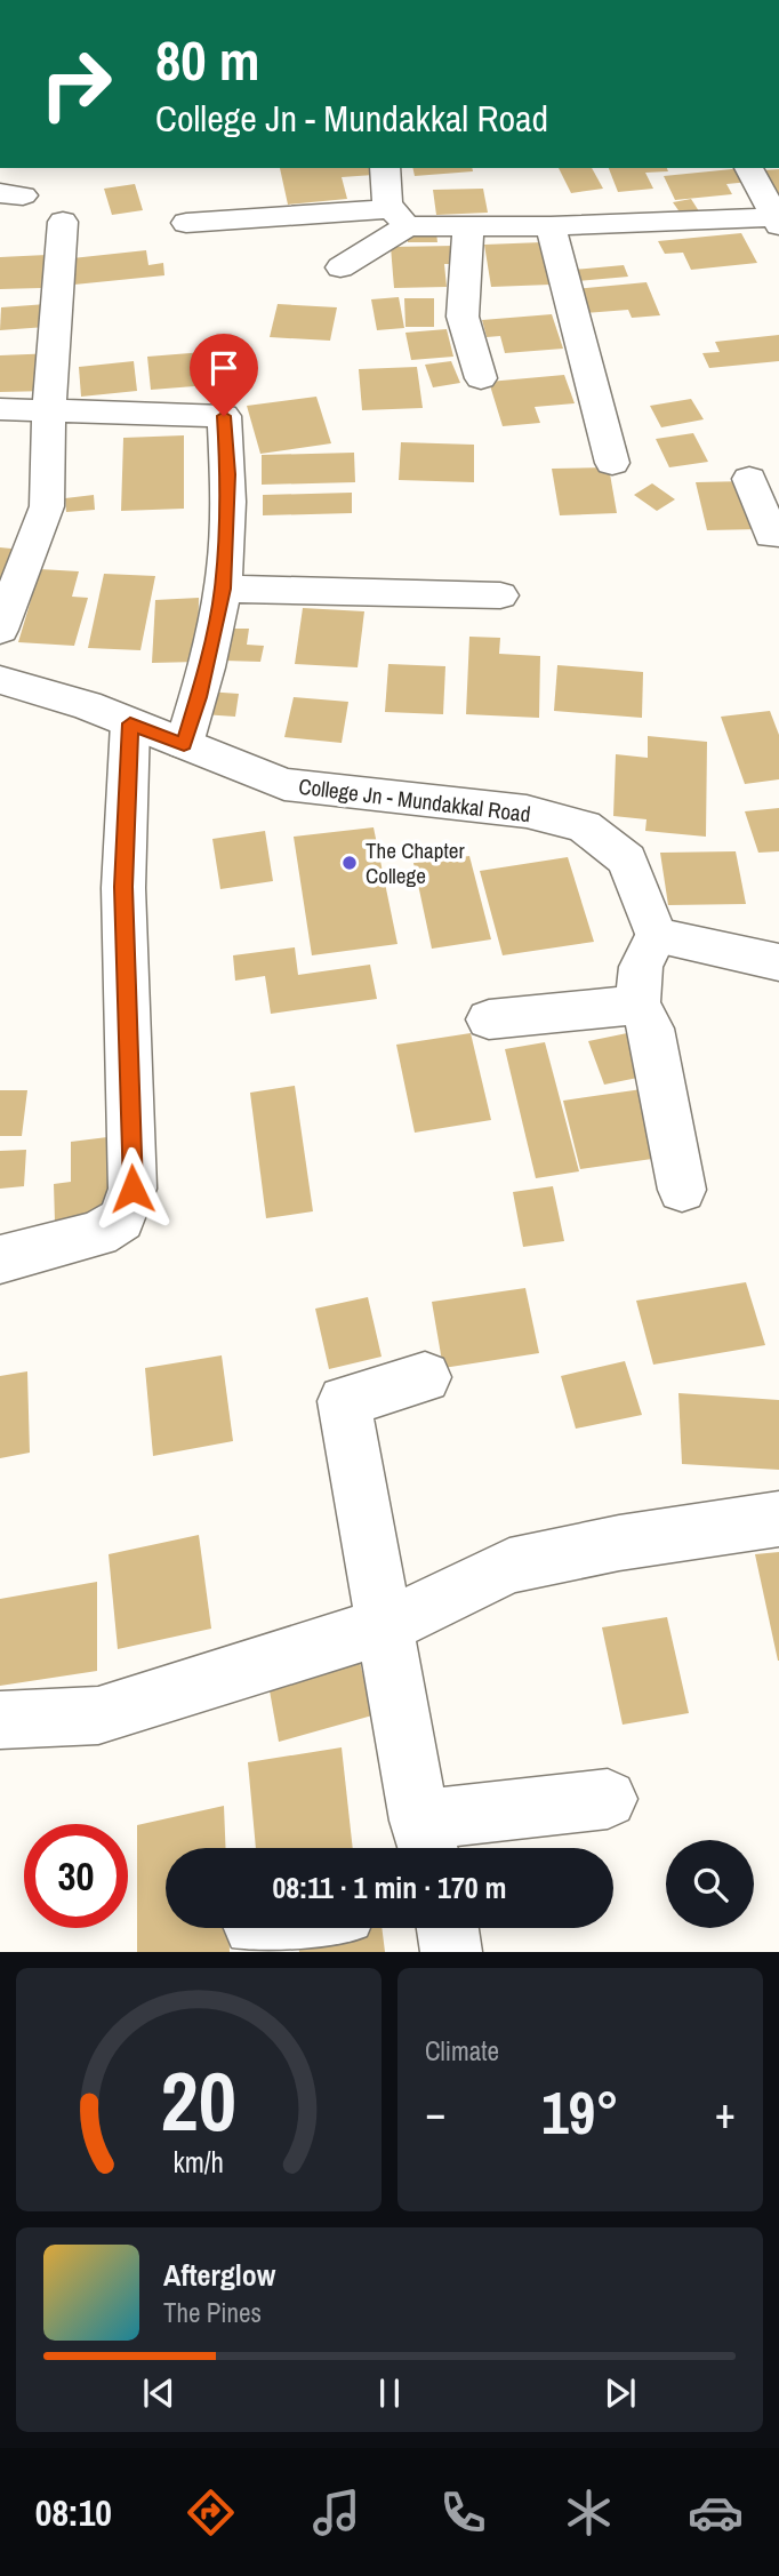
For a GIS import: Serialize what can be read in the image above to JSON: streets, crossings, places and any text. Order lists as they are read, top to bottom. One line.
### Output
{"streets":{"street":["College Jn - Mundakkal Road"]},"places":["The Chapter College"],"page":{"turn":["80 m","College Jn - Mundakkal Road"],"limit":"30","trip":"08:11 · 1 min · 170 m","tile":"Climate","heat":["−","19°","+"],"song":["Afterglow","The Pines"],"tabs":"08:10","gauge":["20","km/h"]}}
